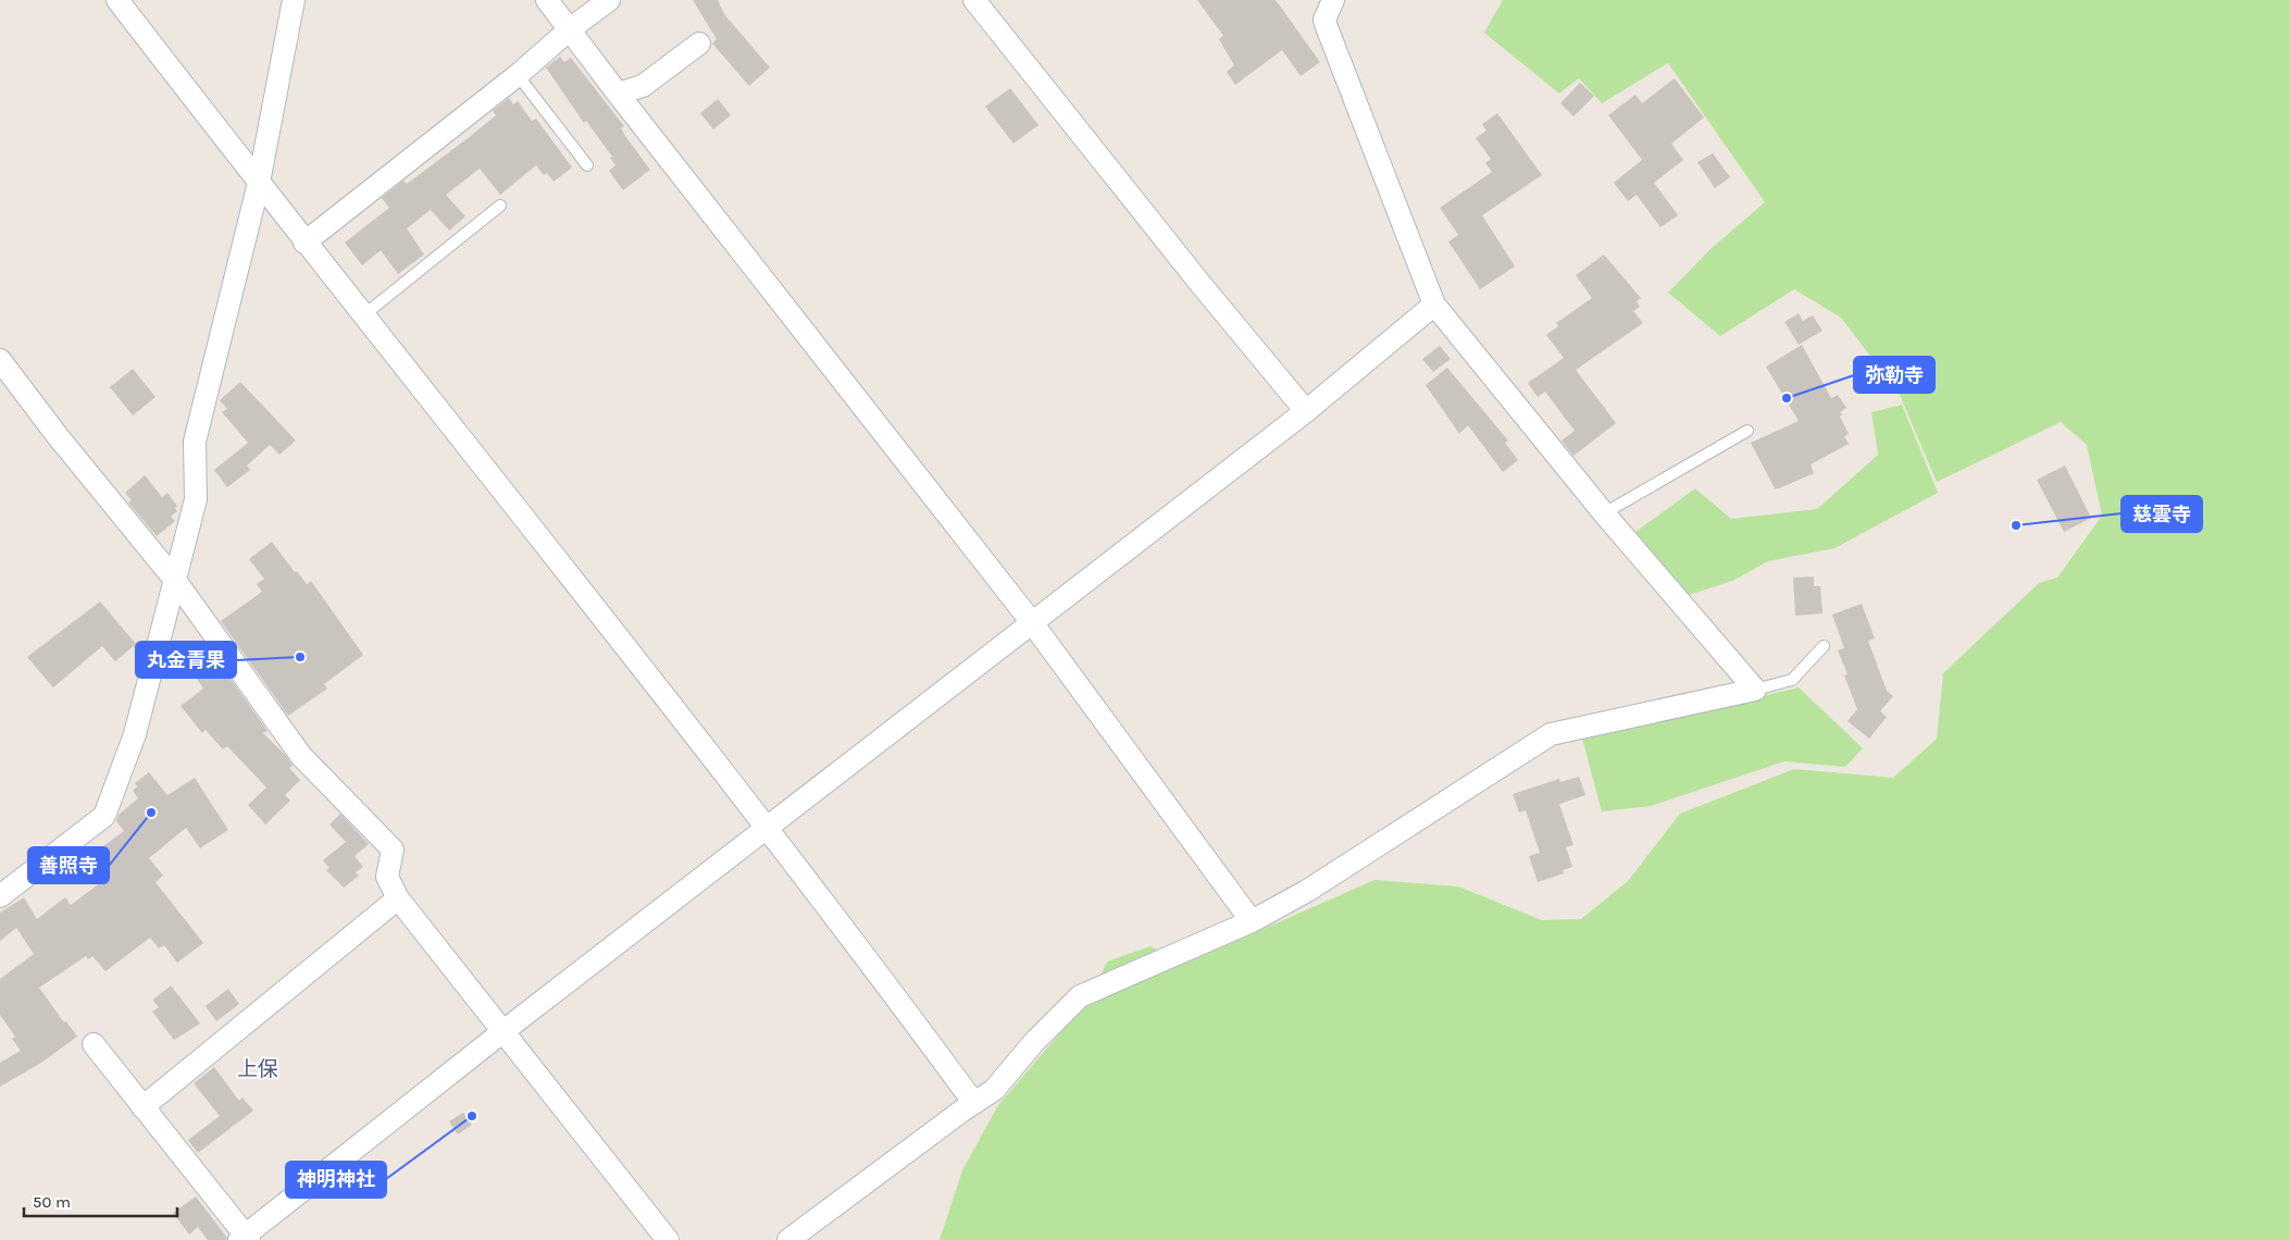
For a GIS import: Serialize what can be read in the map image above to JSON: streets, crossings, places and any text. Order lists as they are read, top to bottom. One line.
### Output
{"districts":["上保"],"places":["弥勒寺","慈雲寺","丸金青果","善照寺","神明神社"],"scale_bar":"50 m"}
